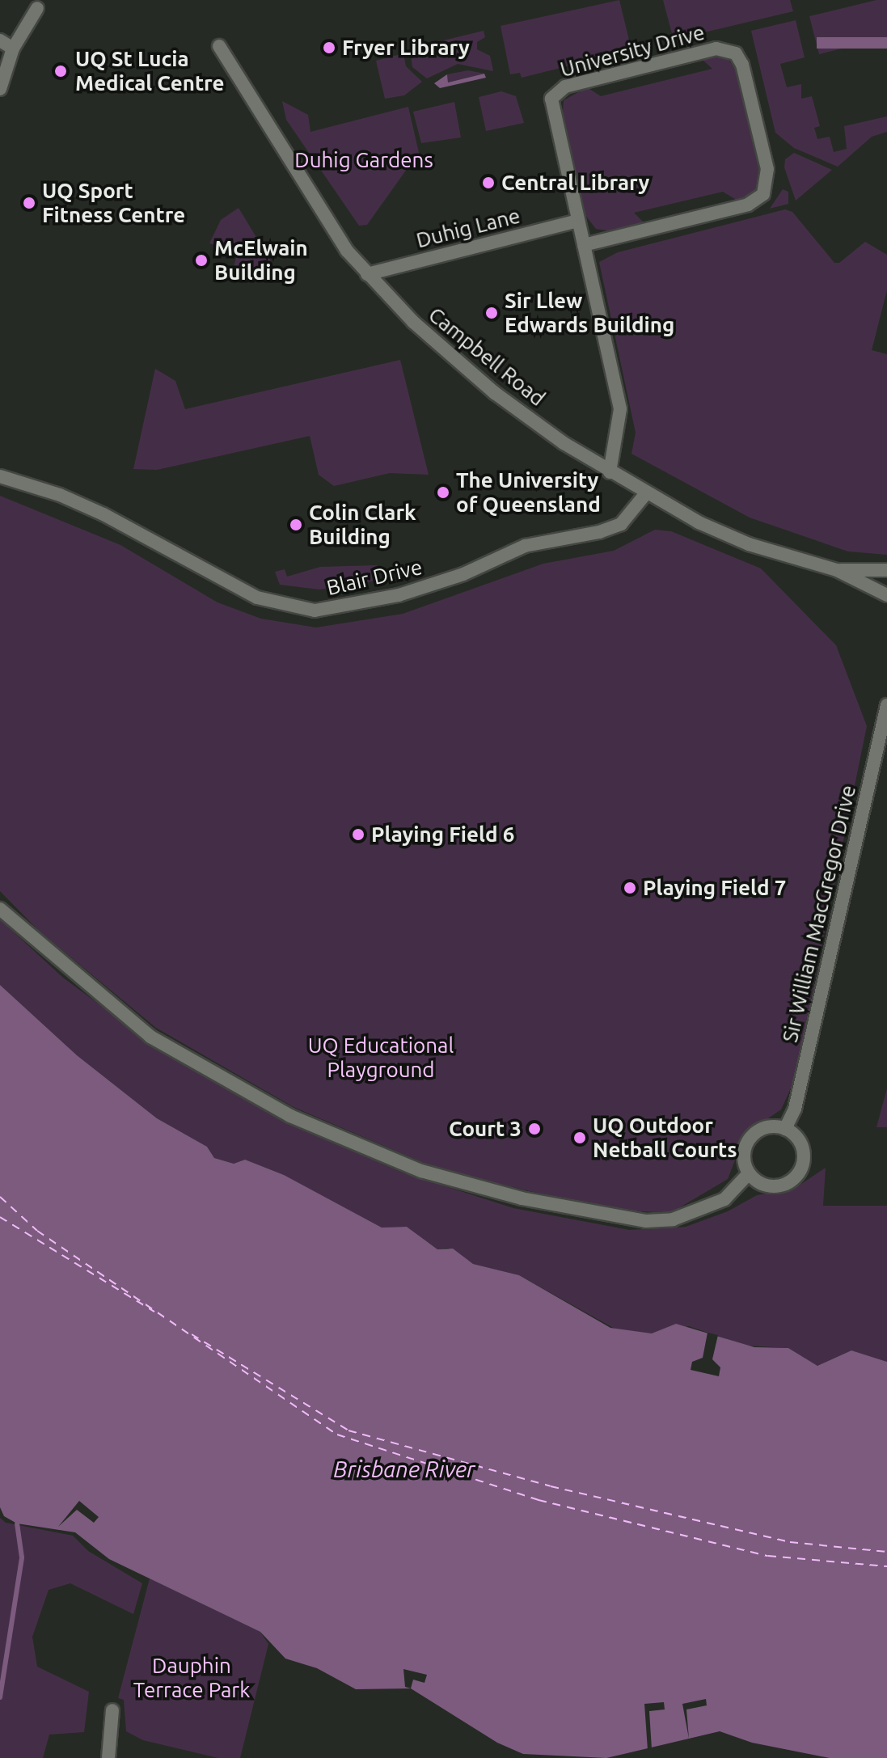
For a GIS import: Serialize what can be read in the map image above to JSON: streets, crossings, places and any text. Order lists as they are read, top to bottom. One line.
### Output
{"streets":{"street":["University Drive","Duhig Lane","Campbell Road","Blair Drive","Sir William MacGregor Drive"]},"crossings":[["University Drive","Duhig Lane"],["University Drive","Campbell Road"],["Duhig Lane","Campbell Road"],["Campbell Road","Blair Drive"]],"water":["Brisbane River"],"parks":["Duhig Gardens","UQ Educational Playground","Dauphin Terrace Park"],"places":["Fryer Library","UQ St Lucia Medical Centre","Central Library","UQ Sport Fitness Centre","McElwain Building","Sir Llew Edwards Building","The University of Queensland","Colin Clark Building","Playing Field 6","Playing Field 7","Court 3","UQ Outdoor Netball Courts"]}
